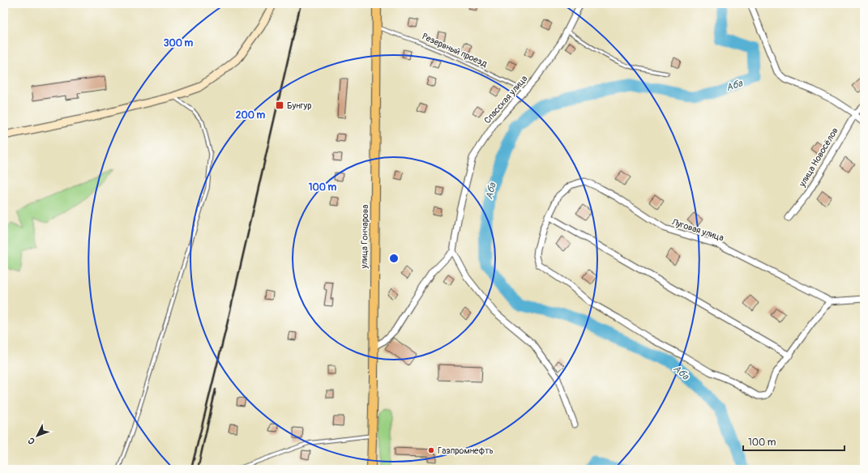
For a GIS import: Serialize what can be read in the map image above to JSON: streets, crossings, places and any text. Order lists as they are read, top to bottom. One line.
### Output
{"streets":{"main road":["улица Гончарова"],"street":["Спасская улица","улица Новосёлов","Луговая улица"],"lane":["Резервный проезд"]},"crossings":[["Резервный проезд","Спасская улица"],["Резервный проезд","улица Гончарова"]],"water":["Аба"],"places":{"transit":["Бунгур"],"other":["Газпромнефть"]},"scale_bar":"100 m","north":"bottom left","rings":["300 m","200 m","100 m"]}
